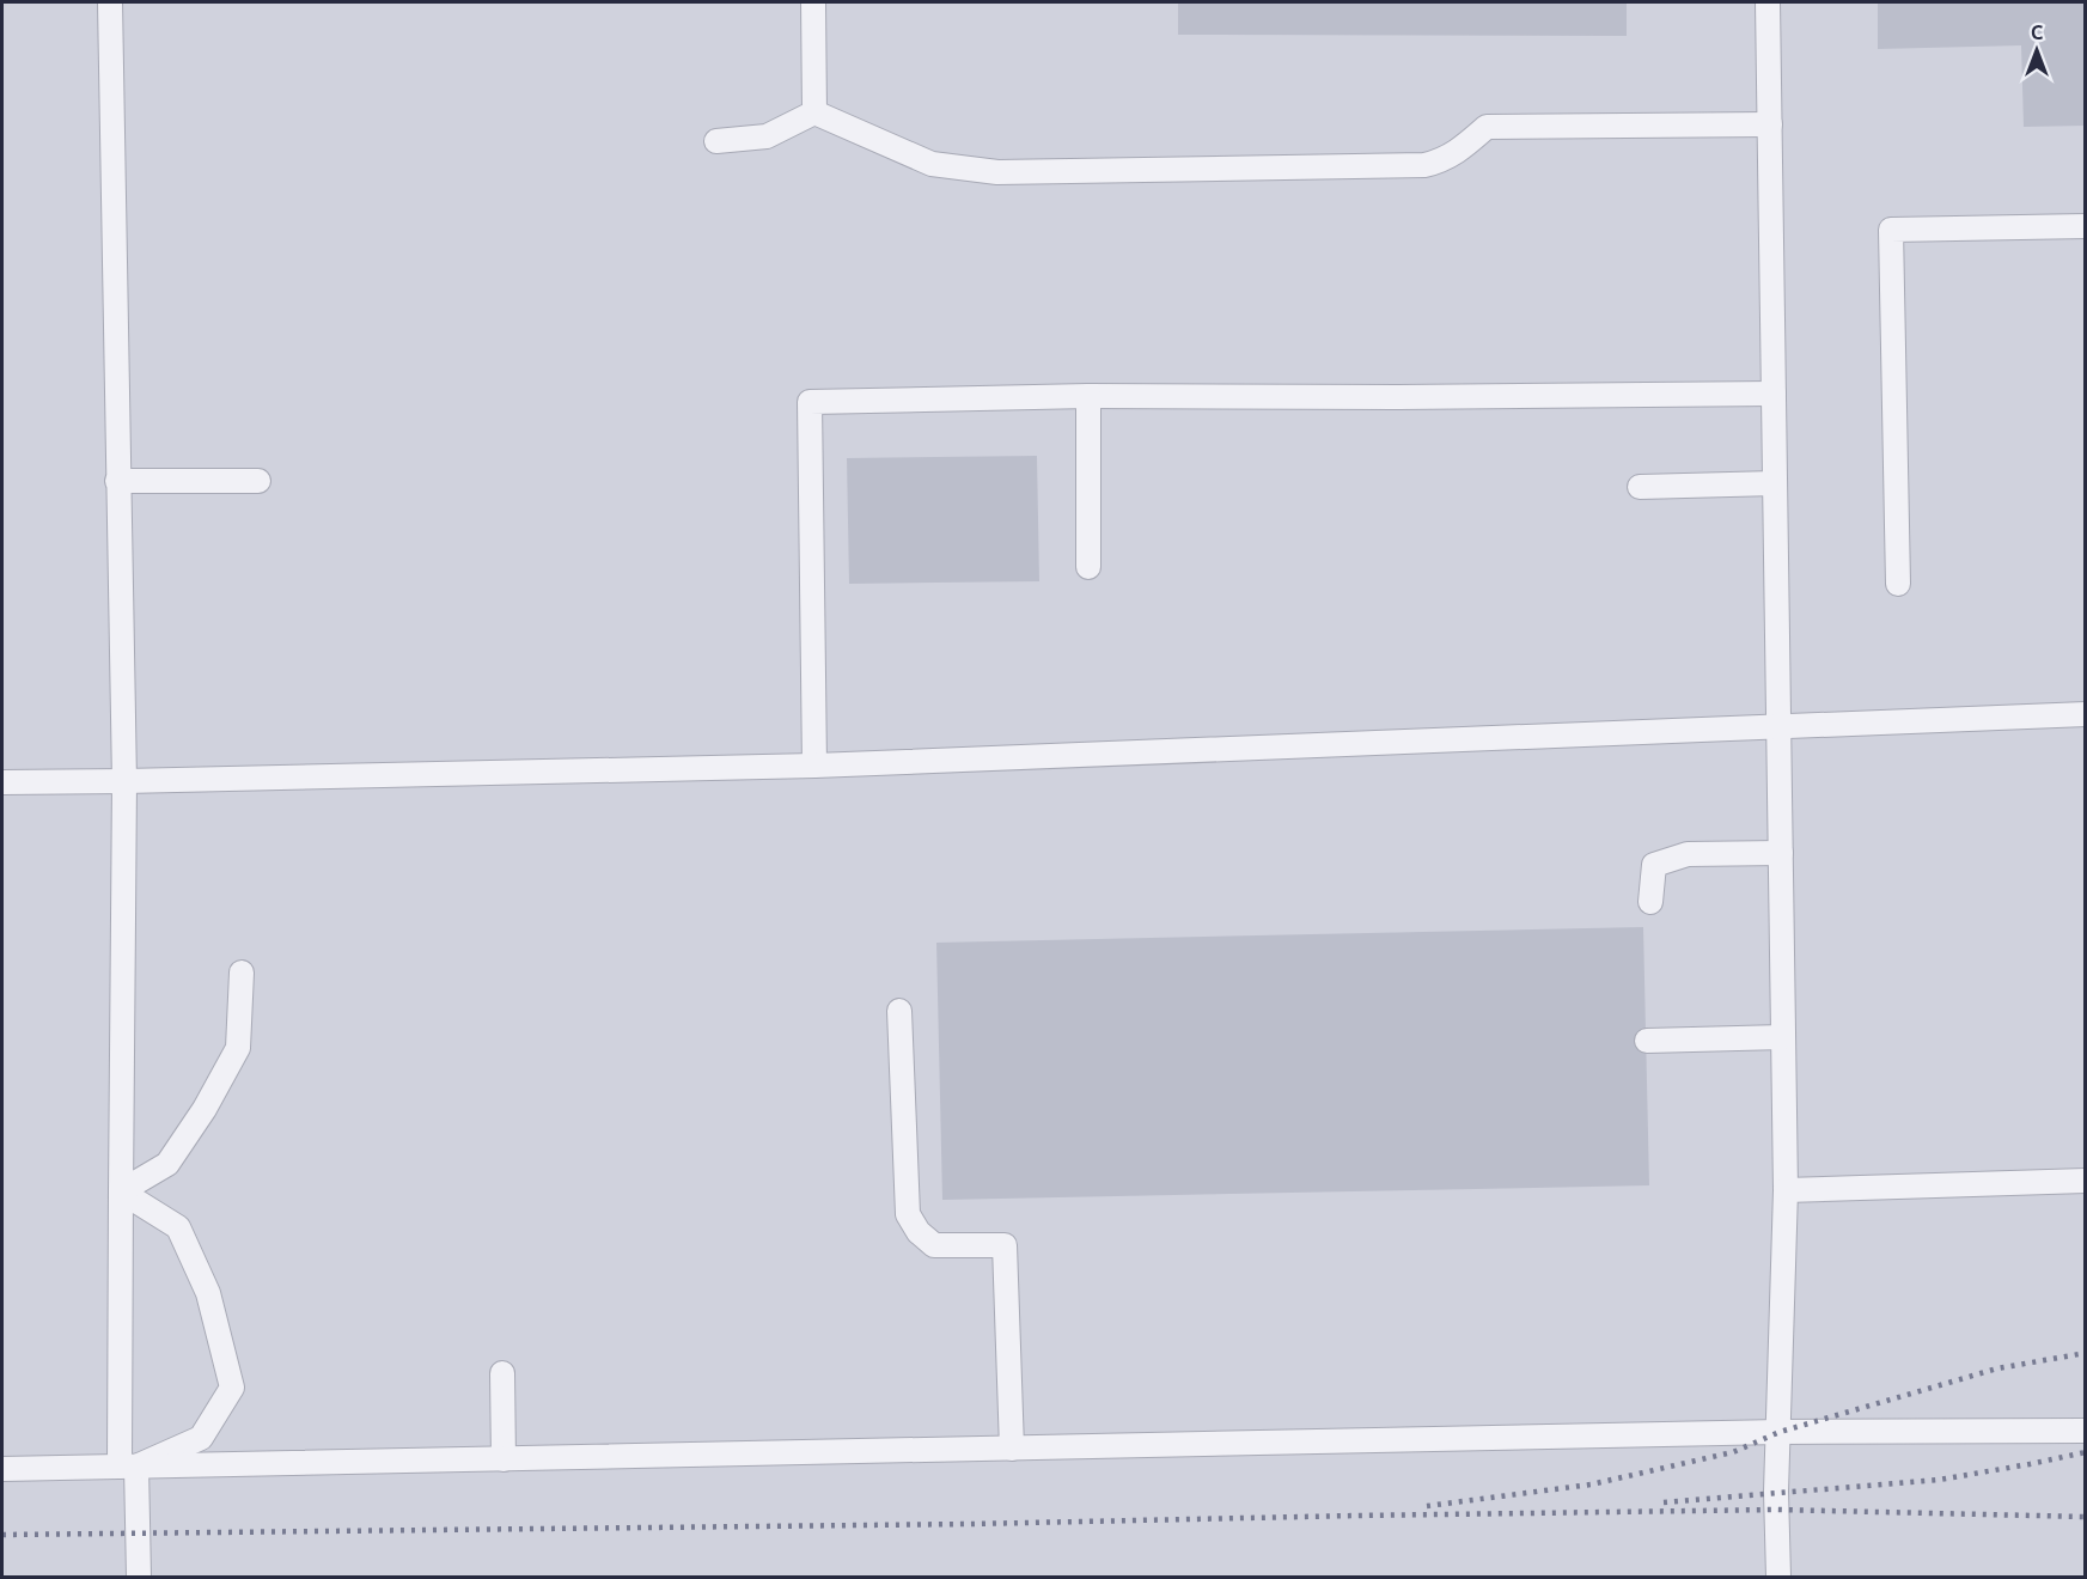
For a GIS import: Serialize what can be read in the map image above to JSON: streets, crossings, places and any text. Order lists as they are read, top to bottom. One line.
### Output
{"north":"top"}
